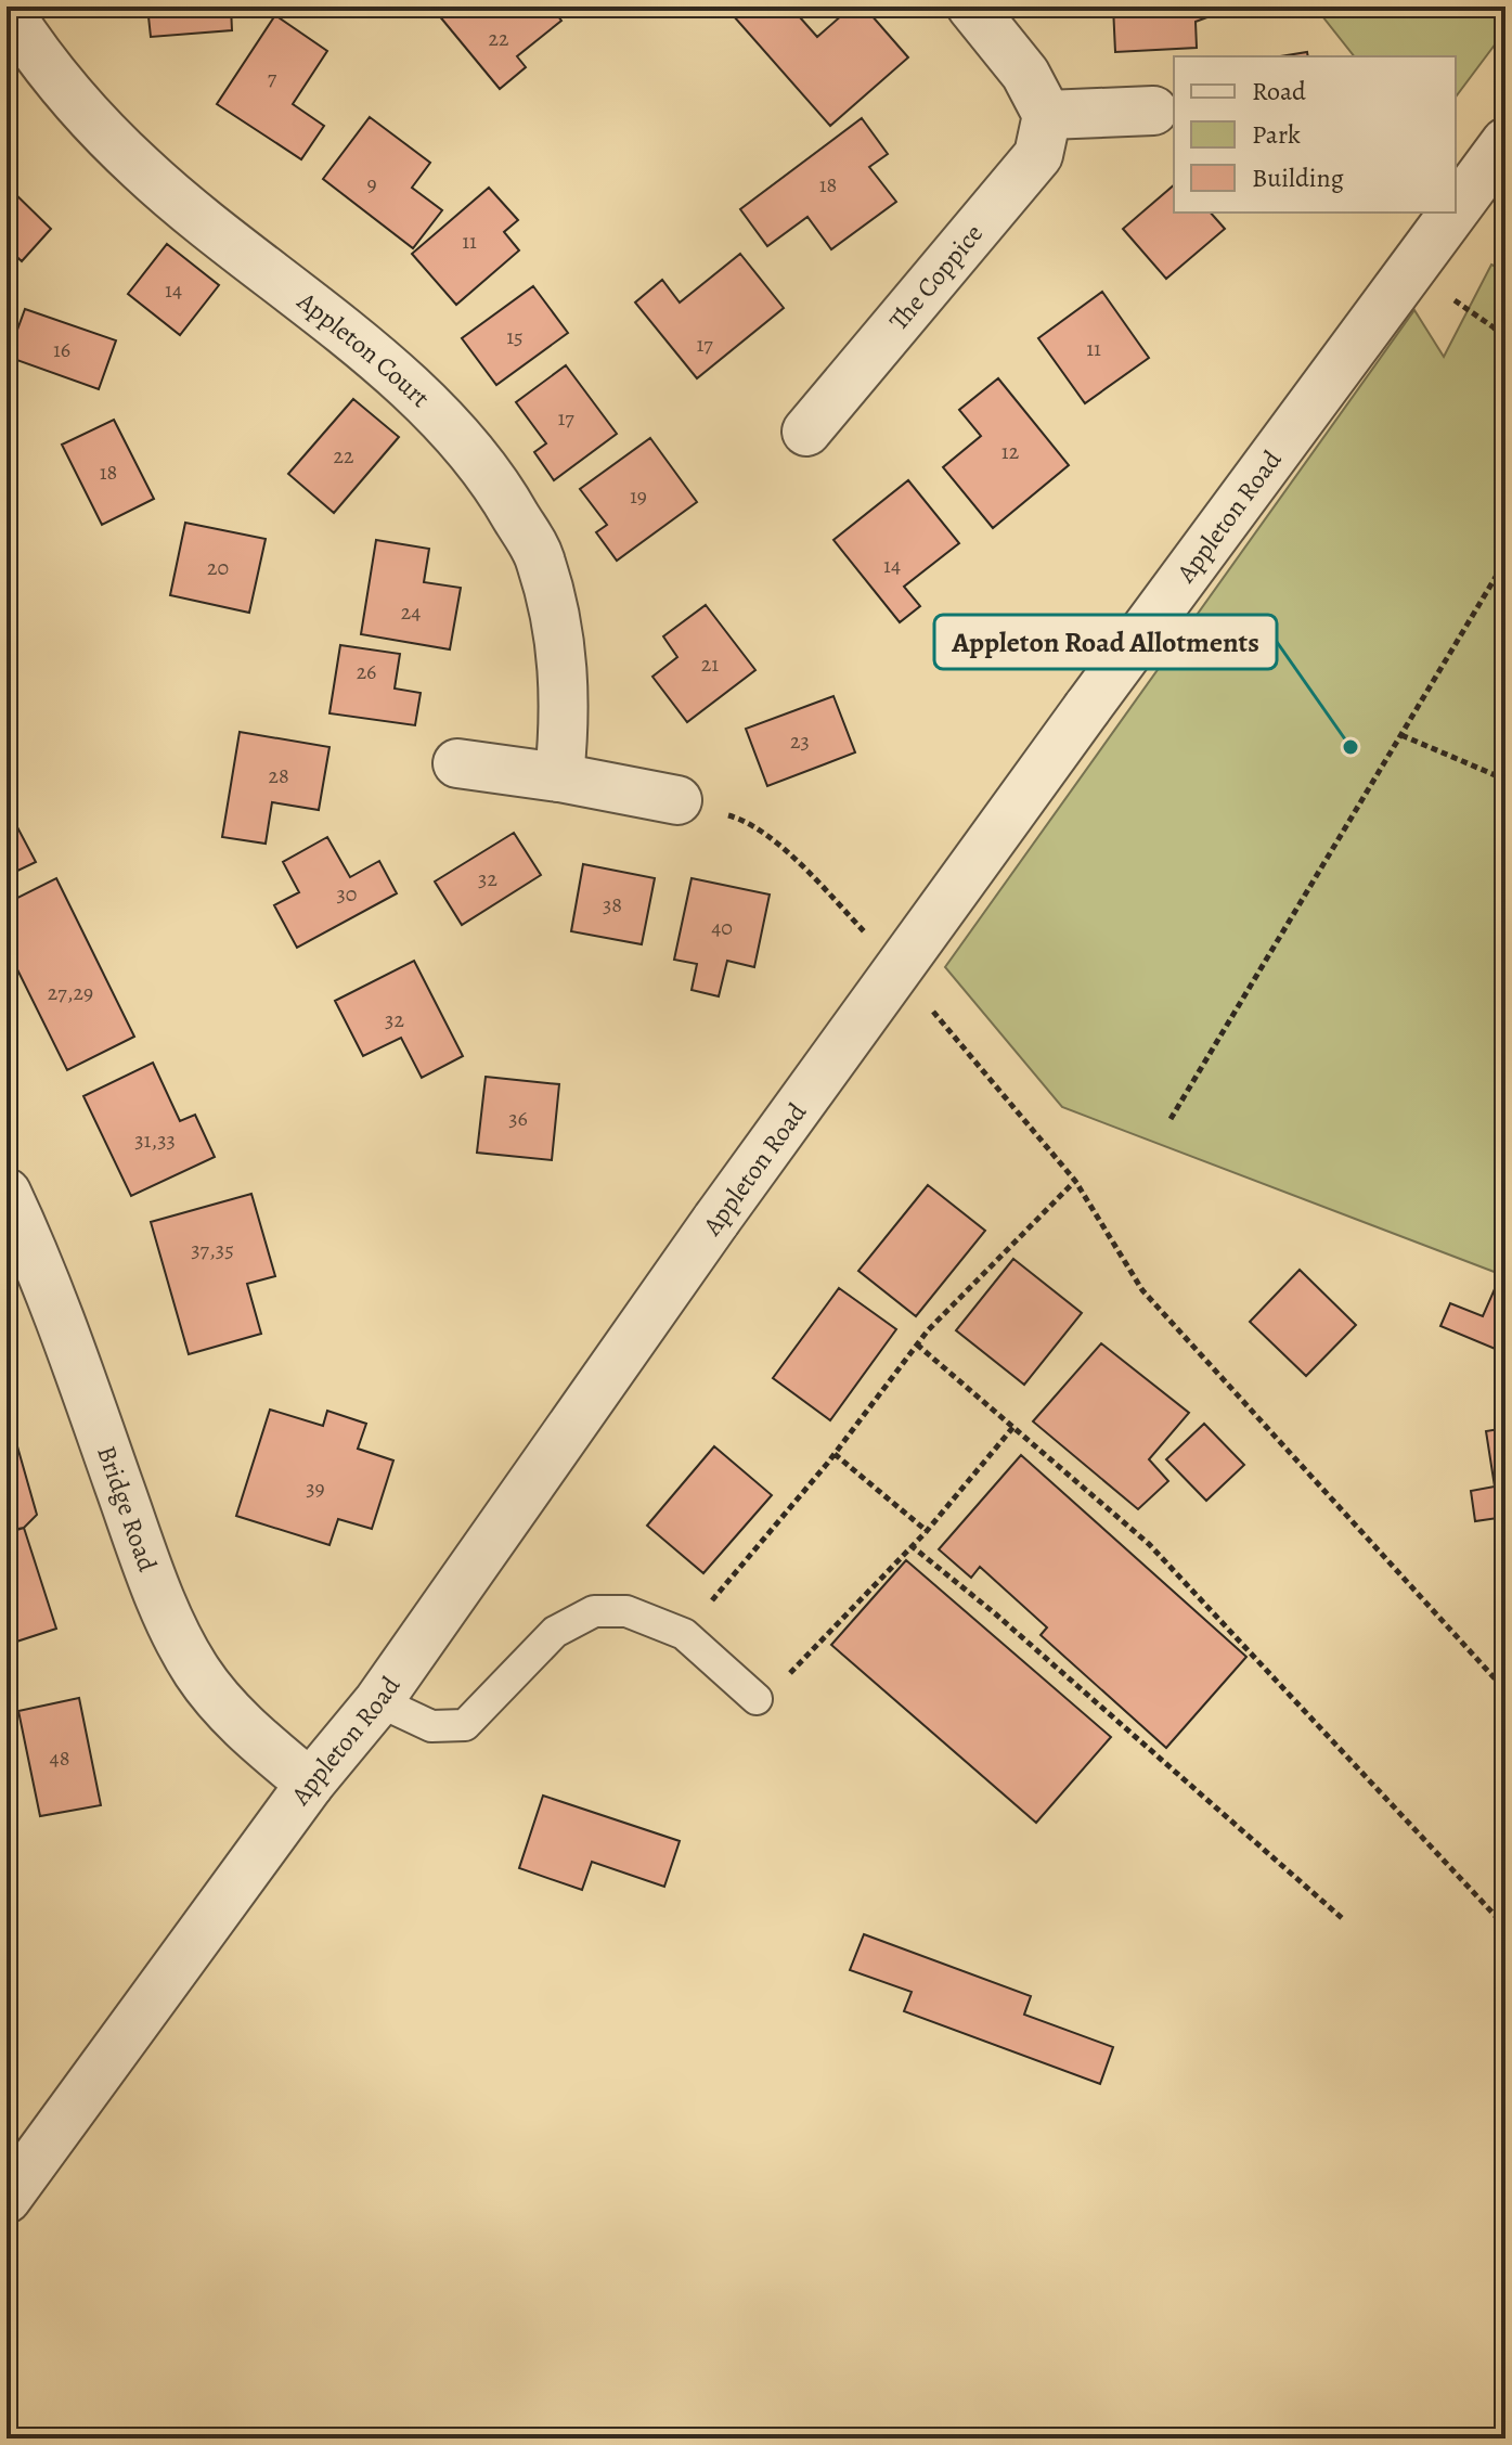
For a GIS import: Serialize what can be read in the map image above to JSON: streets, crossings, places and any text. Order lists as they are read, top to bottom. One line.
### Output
{"streets":{"street":["The Coppice","Appleton Court","Appleton Road","Bridge Road"]},"crossings":[["Appleton Road","Bridge Road"]],"places":["Appleton Road Allotments"],"house_numbers":["22","7","9","18","11","14","15","17","11","16","17","12","22","18","19","14","20","24","21","26","23","28","32","30","38","40","27,29","32","36","31,33","37,35","39","48"],"legend":["Road","Park","Building"]}
